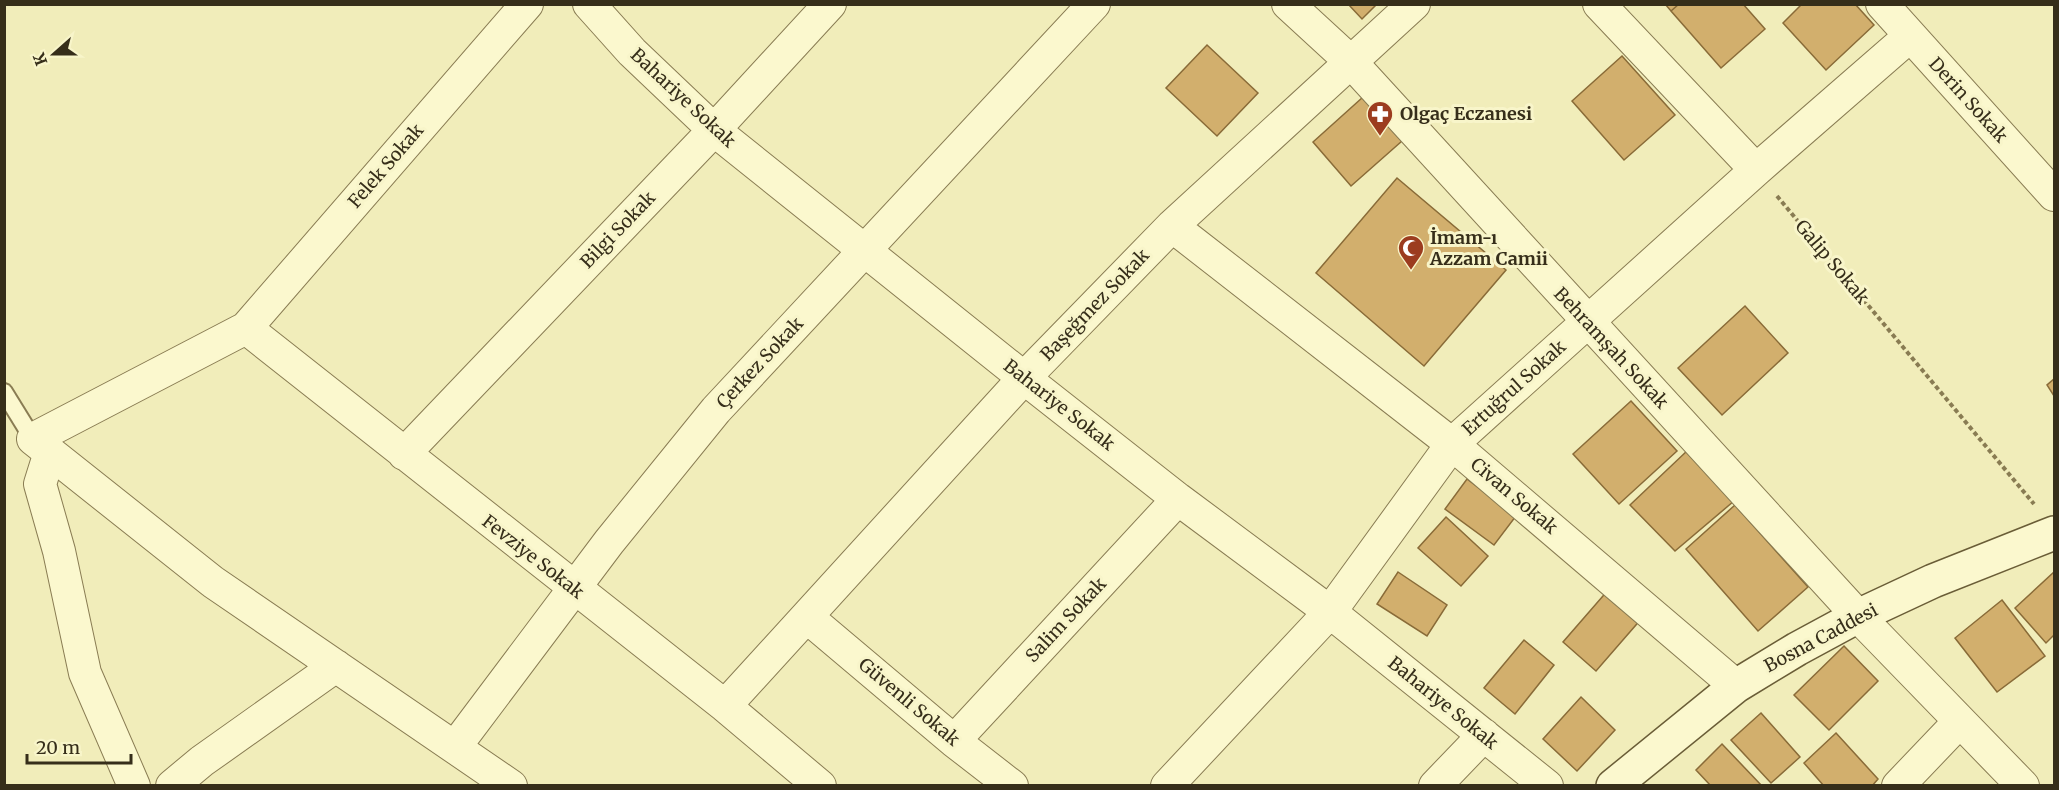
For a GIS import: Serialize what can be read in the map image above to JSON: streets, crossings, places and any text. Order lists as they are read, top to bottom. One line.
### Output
{"streets":{"street":["Bahariye Sokak","Derin Sokak","Felek Sokak","Bilgi Sokak","Başeğmez Sokak","Behramşah Sokak","Çerkez Sokak","Ertuğrul Sokak","Civan Sokak","Fevziye Sokak","Salim Sokak","Bosna Caddesi","Güvenli Sokak"],"path":["Galip Sokak"]},"crossings":[["Bahariye Sokak","Bilgi Sokak"],["Bahariye Sokak","Başeğmez Sokak"],["Bahariye Sokak","Çerkez Sokak"],["Bahariye Sokak","Ertuğrul Sokak"],["Bahariye Sokak","Salim Sokak"],["Derin Sokak","Ertuğrul Sokak"],["Felek Sokak","Fevziye Sokak"],["Bilgi Sokak","Fevziye Sokak"],["Galip Sokak","Ertuğrul Sokak"],["Galip Sokak","Bosna Caddesi"],["Başeğmez Sokak","Behramşah Sokak"],["Başeğmez Sokak","Civan Sokak"],["Başeğmez Sokak","Fevziye Sokak"],["Başeğmez Sokak","Güvenli Sokak"],["Behramşah Sokak","Ertuğrul Sokak"],["Behramşah Sokak","Bosna Caddesi"],["Çerkez Sokak","Fevziye Sokak"],["Ertuğrul Sokak","Civan Sokak"],["Civan Sokak","Bosna Caddesi"],["Salim Sokak","Güvenli Sokak"]],"places":{"pharmacy":["Olgaç Eczanesi"],"mosque":["İmam-ı Azzam Camii"]},"scale_bar":"20 m","north":"left"}
